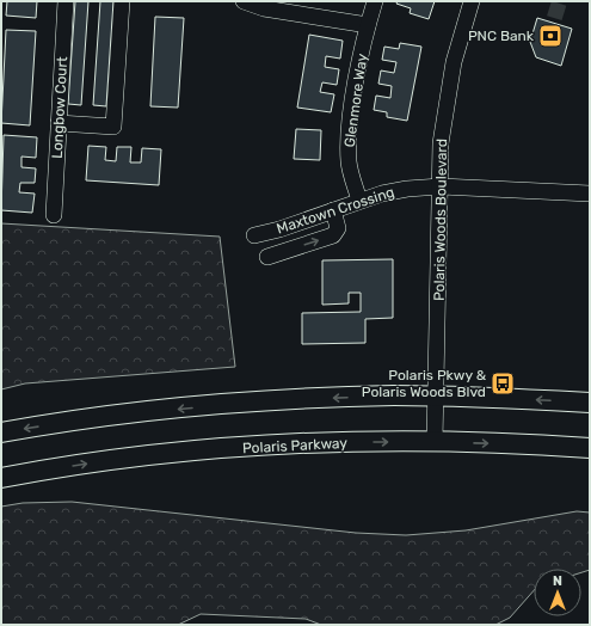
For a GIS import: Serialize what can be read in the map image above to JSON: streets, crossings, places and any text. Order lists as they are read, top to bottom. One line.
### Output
{"streets":{"main road":["Polaris Parkway"],"street":["Glenmore Way","Longbow Court","Maxtown Crossing","Polaris Woods Boulevard"]},"crossings":[["Glenmore Way","Maxtown Crossing"],["Maxtown Crossing","Polaris Woods Boulevard"],["Polaris Woods Boulevard","Polaris Parkway"]],"places":{"bank":["PNC Bank"],"bus stop":["Polaris Pkwy & Polaris Woods Blvd"]},"north":"top"}
